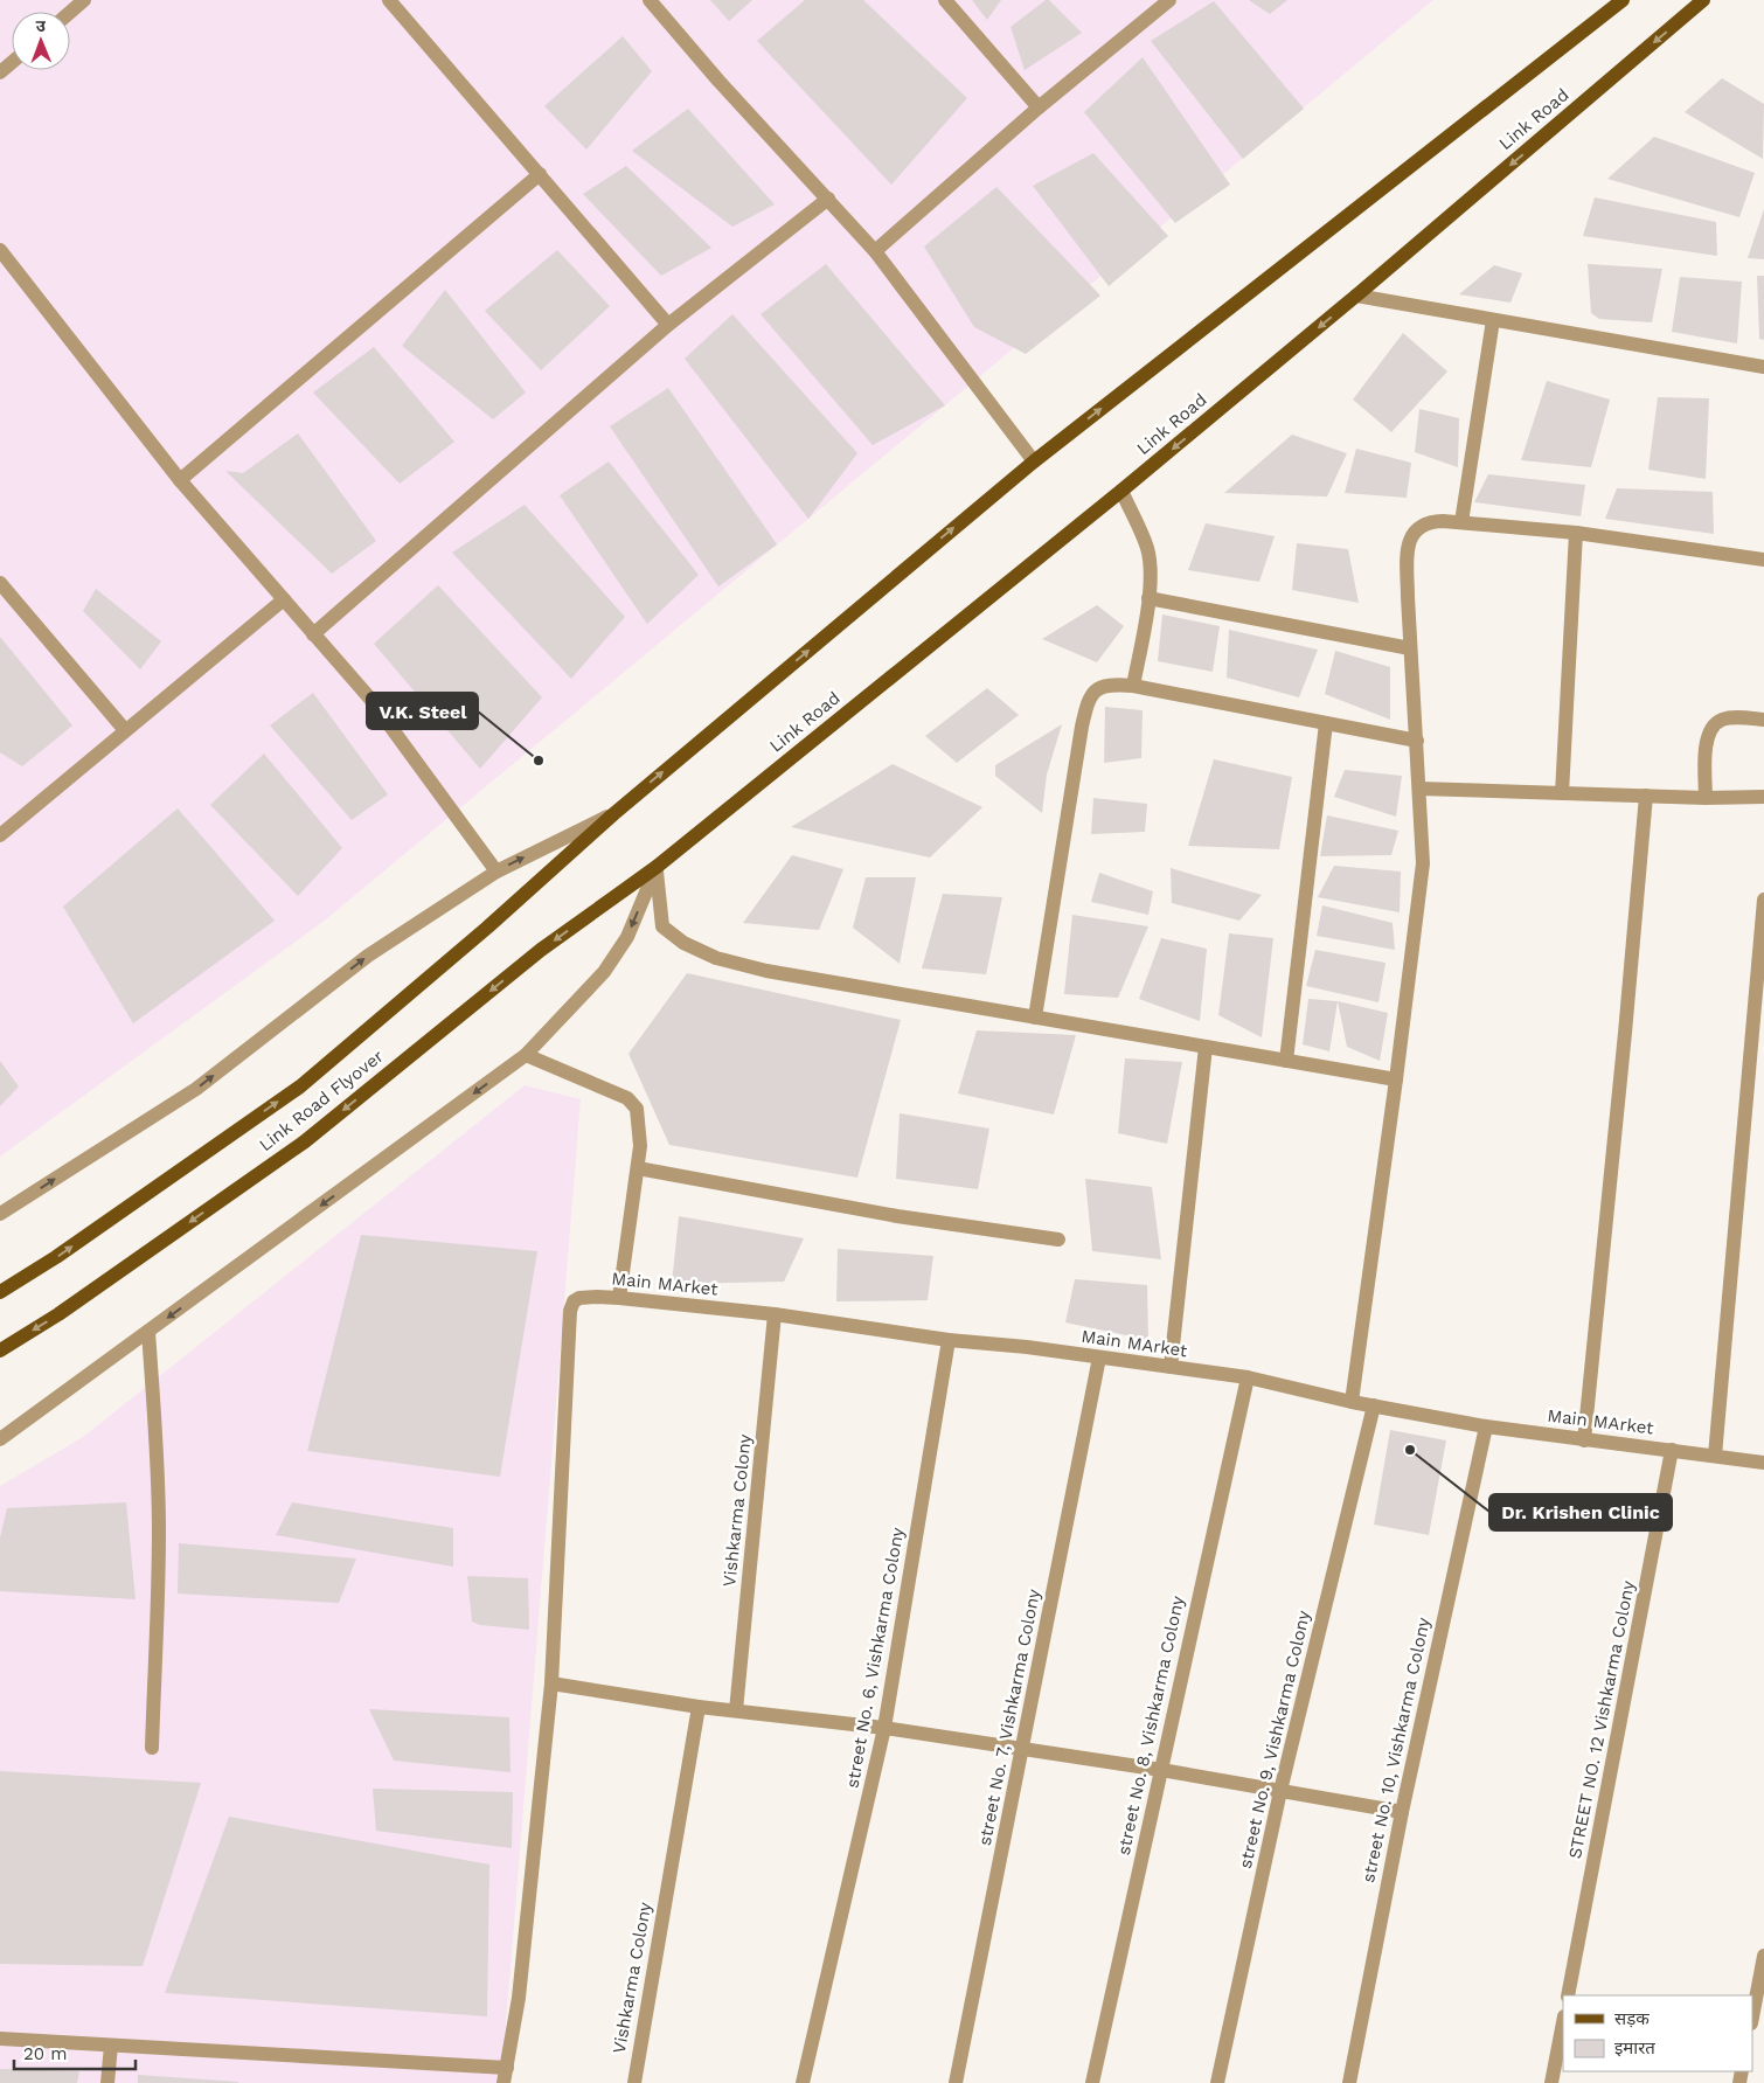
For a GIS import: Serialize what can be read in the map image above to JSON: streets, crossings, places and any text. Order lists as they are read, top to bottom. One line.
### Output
{"streets":{"main road":["Link Road","Link Road Flyover"],"street":["Main MArket","Vishkarma Colony","street No. 6, Vishkarma Colony","street No. 7, Vishkarma Colony","STREET NO. 12 Vishkarma Colony","street No. 8, Vishkarma Colony","street No. 9, Vishkarma Colony","street No. 10, Vishkarma Colony"]},"crossings":[["Link Road","Link Road Flyover"],["Main MArket","Vishkarma Colony"],["Main MArket","street No. 6, Vishkarma Colony"],["Main MArket","street No. 7, Vishkarma Colony"],["Main MArket","STREET NO. 12 Vishkarma Colony"],["Main MArket","street No. 8, Vishkarma Colony"],["Main MArket","street No. 9, Vishkarma Colony"],["Main MArket","street No. 10, Vishkarma Colony"]],"places":["V.K. Steel","Dr. Krishen Clinic"],"legend":["सड़क","इमारत"],"scale_bar":"20 m","north":"top"}
